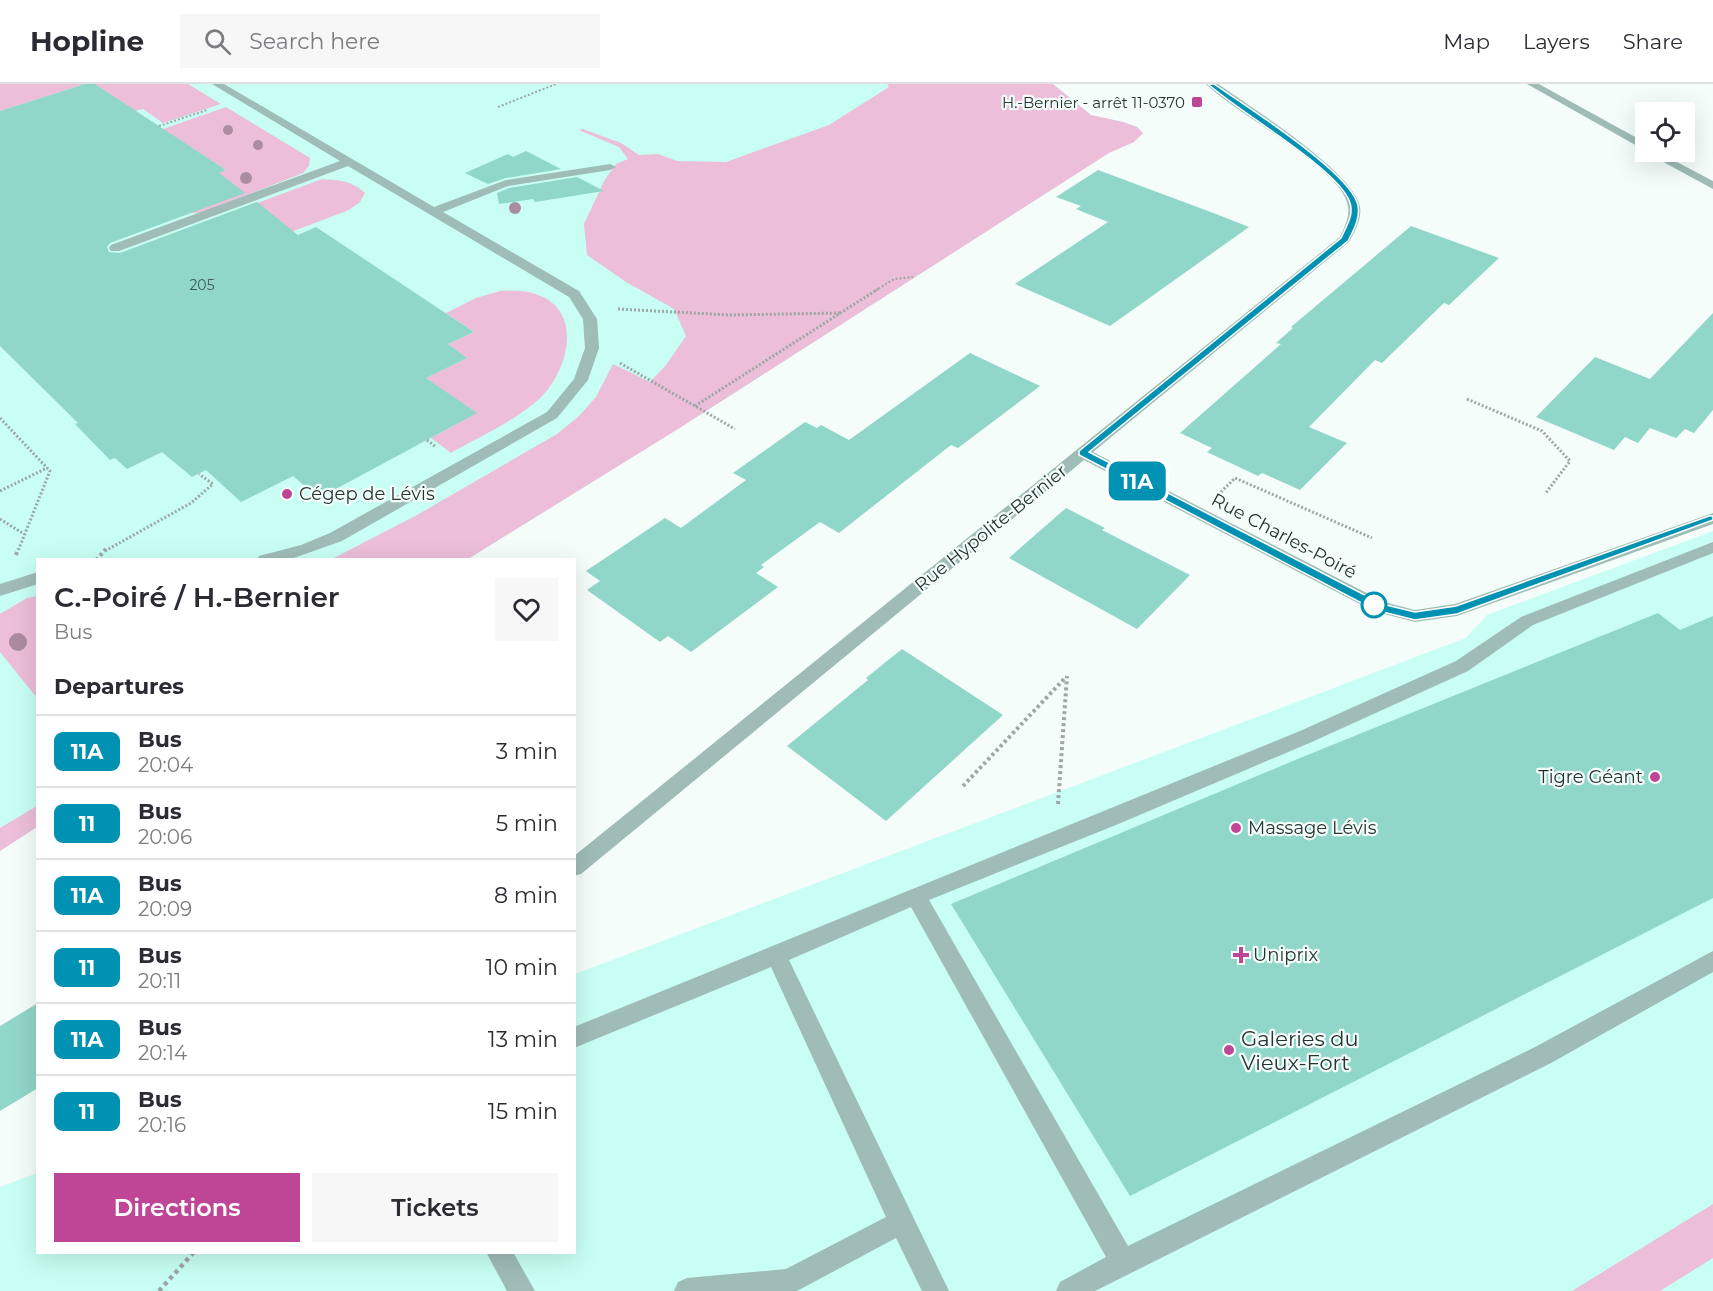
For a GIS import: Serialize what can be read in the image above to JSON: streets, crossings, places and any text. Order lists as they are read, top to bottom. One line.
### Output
{"streets":{"street":["Rue Hypolite-Bernier","Rue Charles-Poiré"]},"crossings":[["Rue Hypolite-Bernier","Rue Charles-Poiré"]],"places":{"transit":["H.-Bernier - arrêt 11-0370"],"other":["Cégep de Lévis","Tigre Géant","Massage Lévis","Galeries du Vieux-Fort"],"health":["Uniprix"]},"lines":["bus line 11A"],"house_numbers":["205"],"page":{"header":"Hopline","search":"Search here","nav":["Map","Layers","Share"],"on_map":"11A","heading":[["C.-Poiré / H.-Bernier","Bus"],"Departures"],"list":[{"mark":"11A","name":"Bus","note":"20:04","value":"3 min"},{"mark":"11","name":"Bus","note":"20:06","value":"5 min"},{"mark":"11A","name":"Bus","note":"20:09","value":"8 min"},{"mark":"11","name":"Bus","note":"20:11","value":"10 min"},{"mark":"11A","name":"Bus","note":"20:14","value":"13 min"},{"mark":"11","name":"Bus","note":"20:16","value":"15 min"}],"buttons":["Directions","Tickets"]}}
